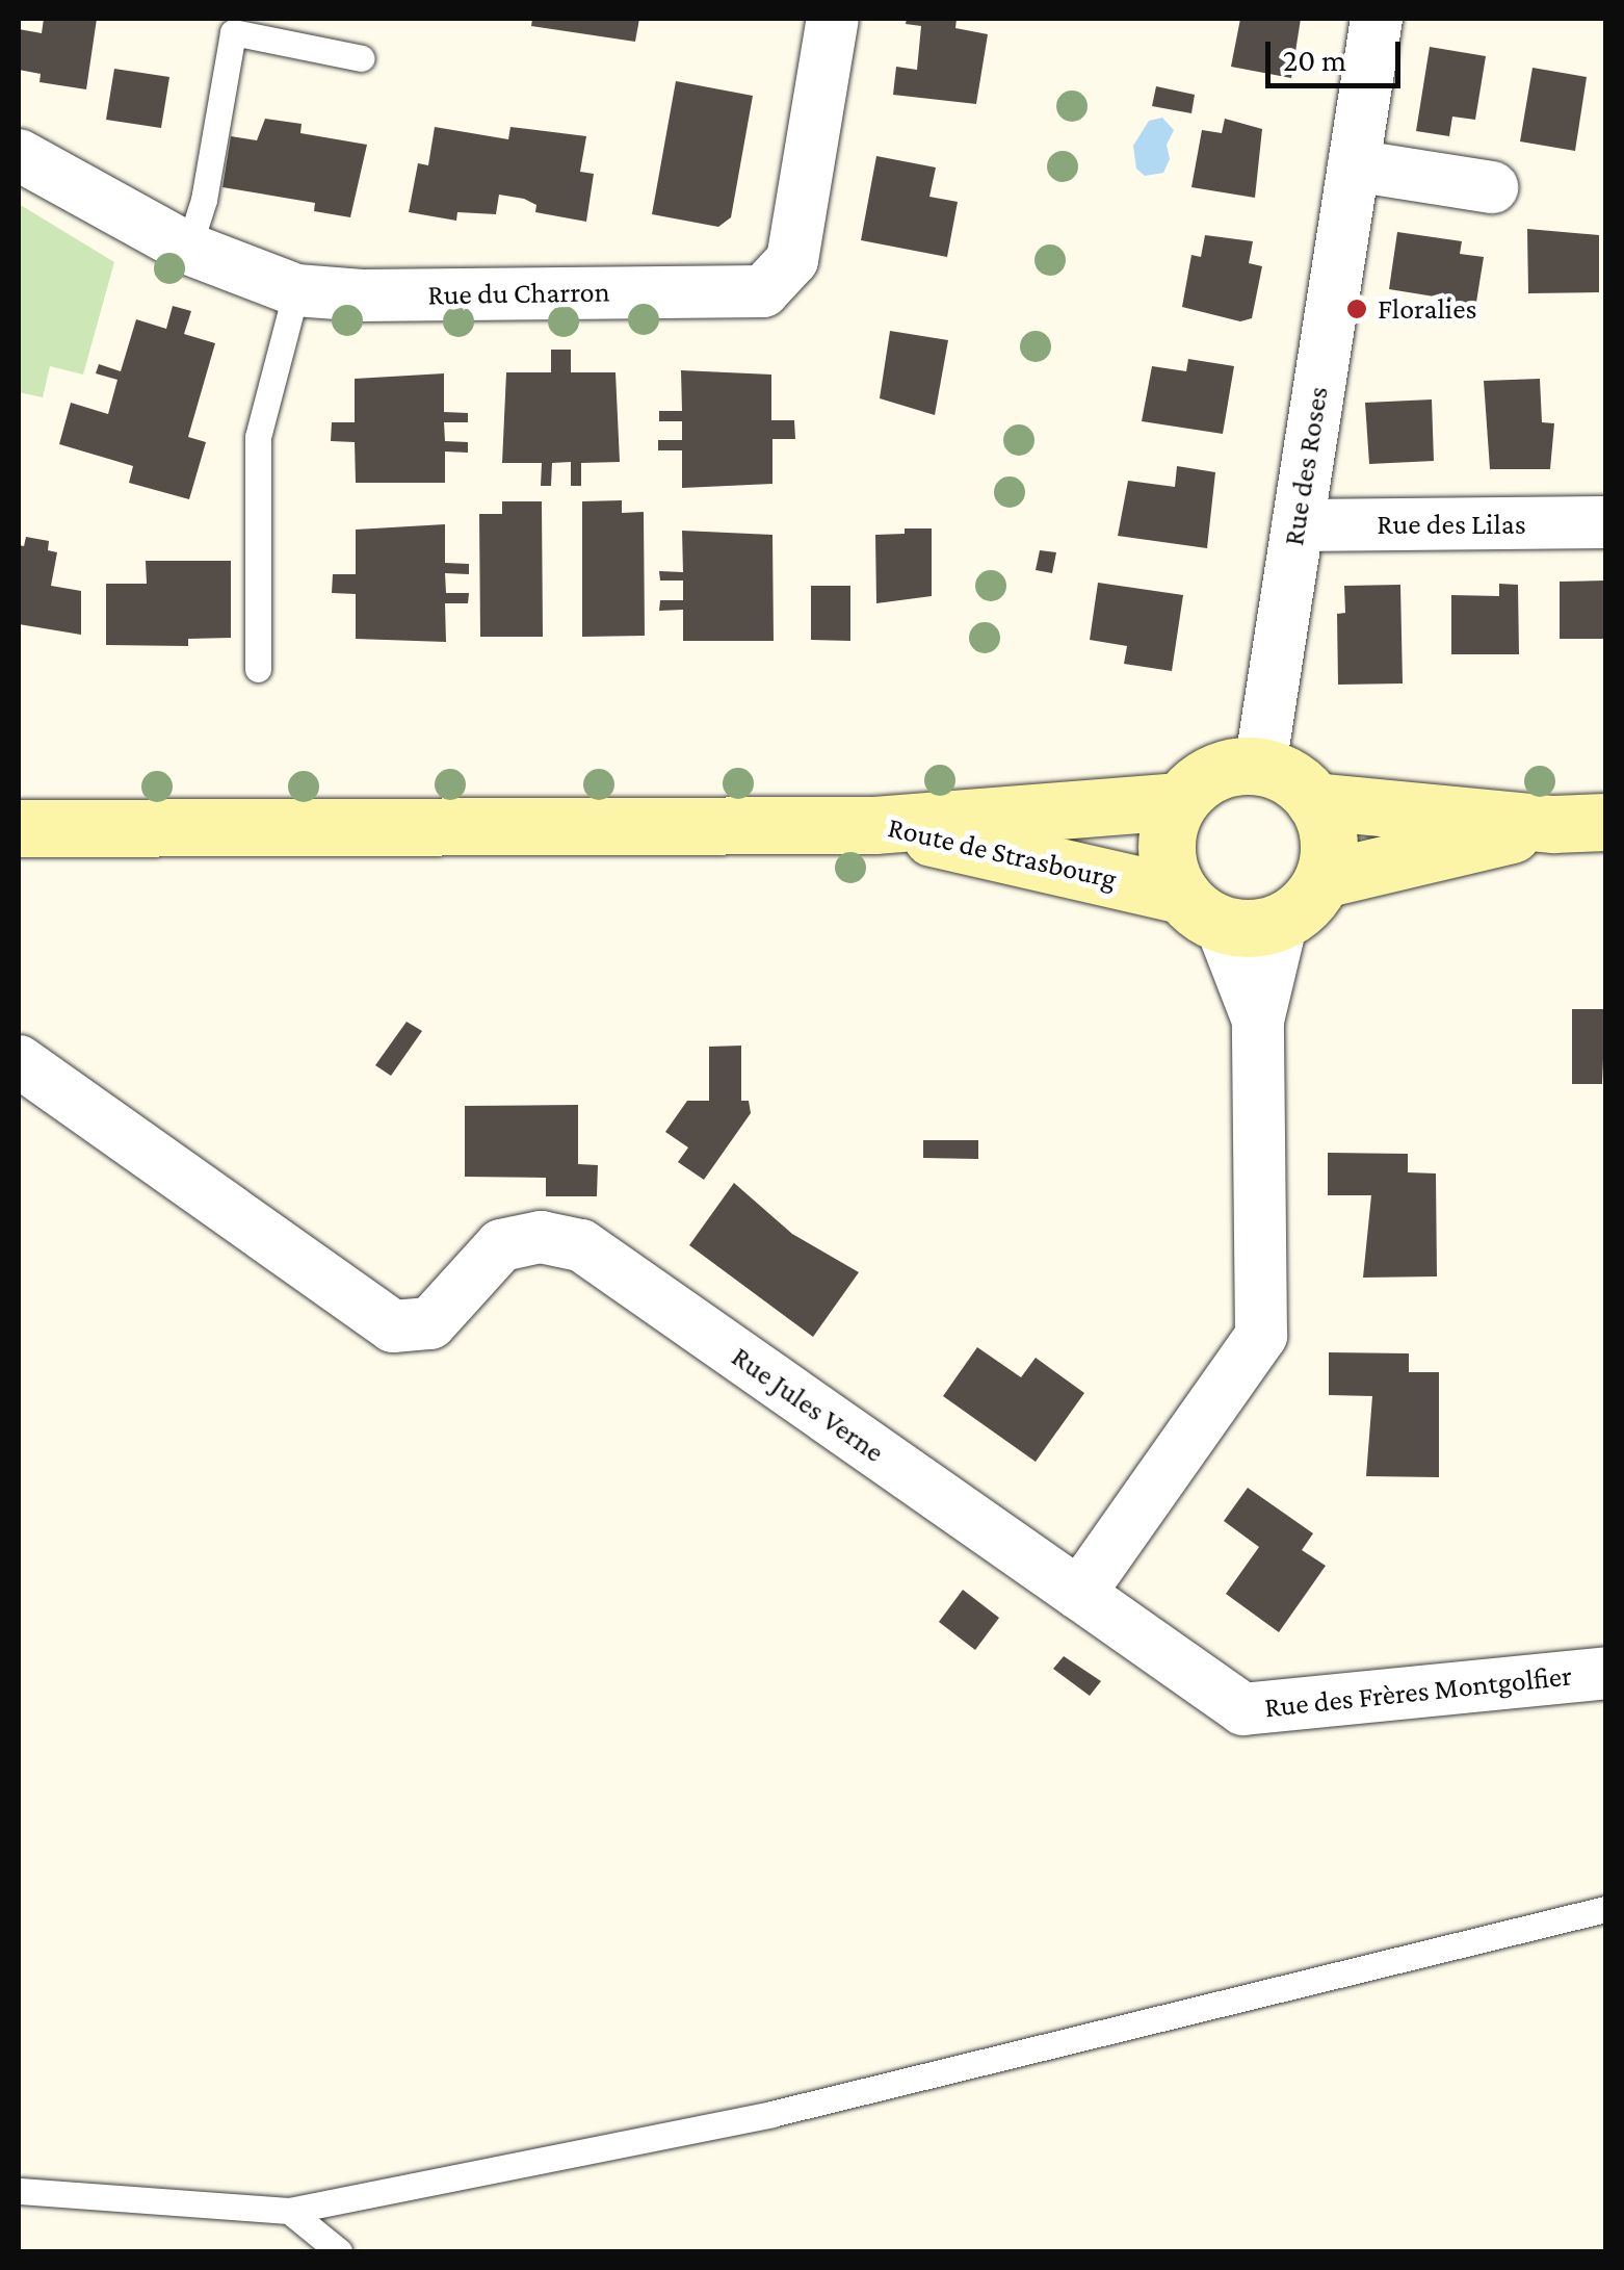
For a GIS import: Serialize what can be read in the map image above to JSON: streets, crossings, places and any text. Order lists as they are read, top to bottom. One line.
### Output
{"streets":{"main road":["Route de Strasbourg"],"street":["Rue du Charron","Rue des Roses","Rue des Lilas","Rue Jules Verne","Rue des Frères Montgolfier"]},"crossings":[["Rue des Roses","Rue des Lilas"],["Rue des Roses","Route de Strasbourg"],["Rue Jules Verne","Rue des Frères Montgolfier"]],"places":["Floralies"],"scale_bar":"20 m"}
